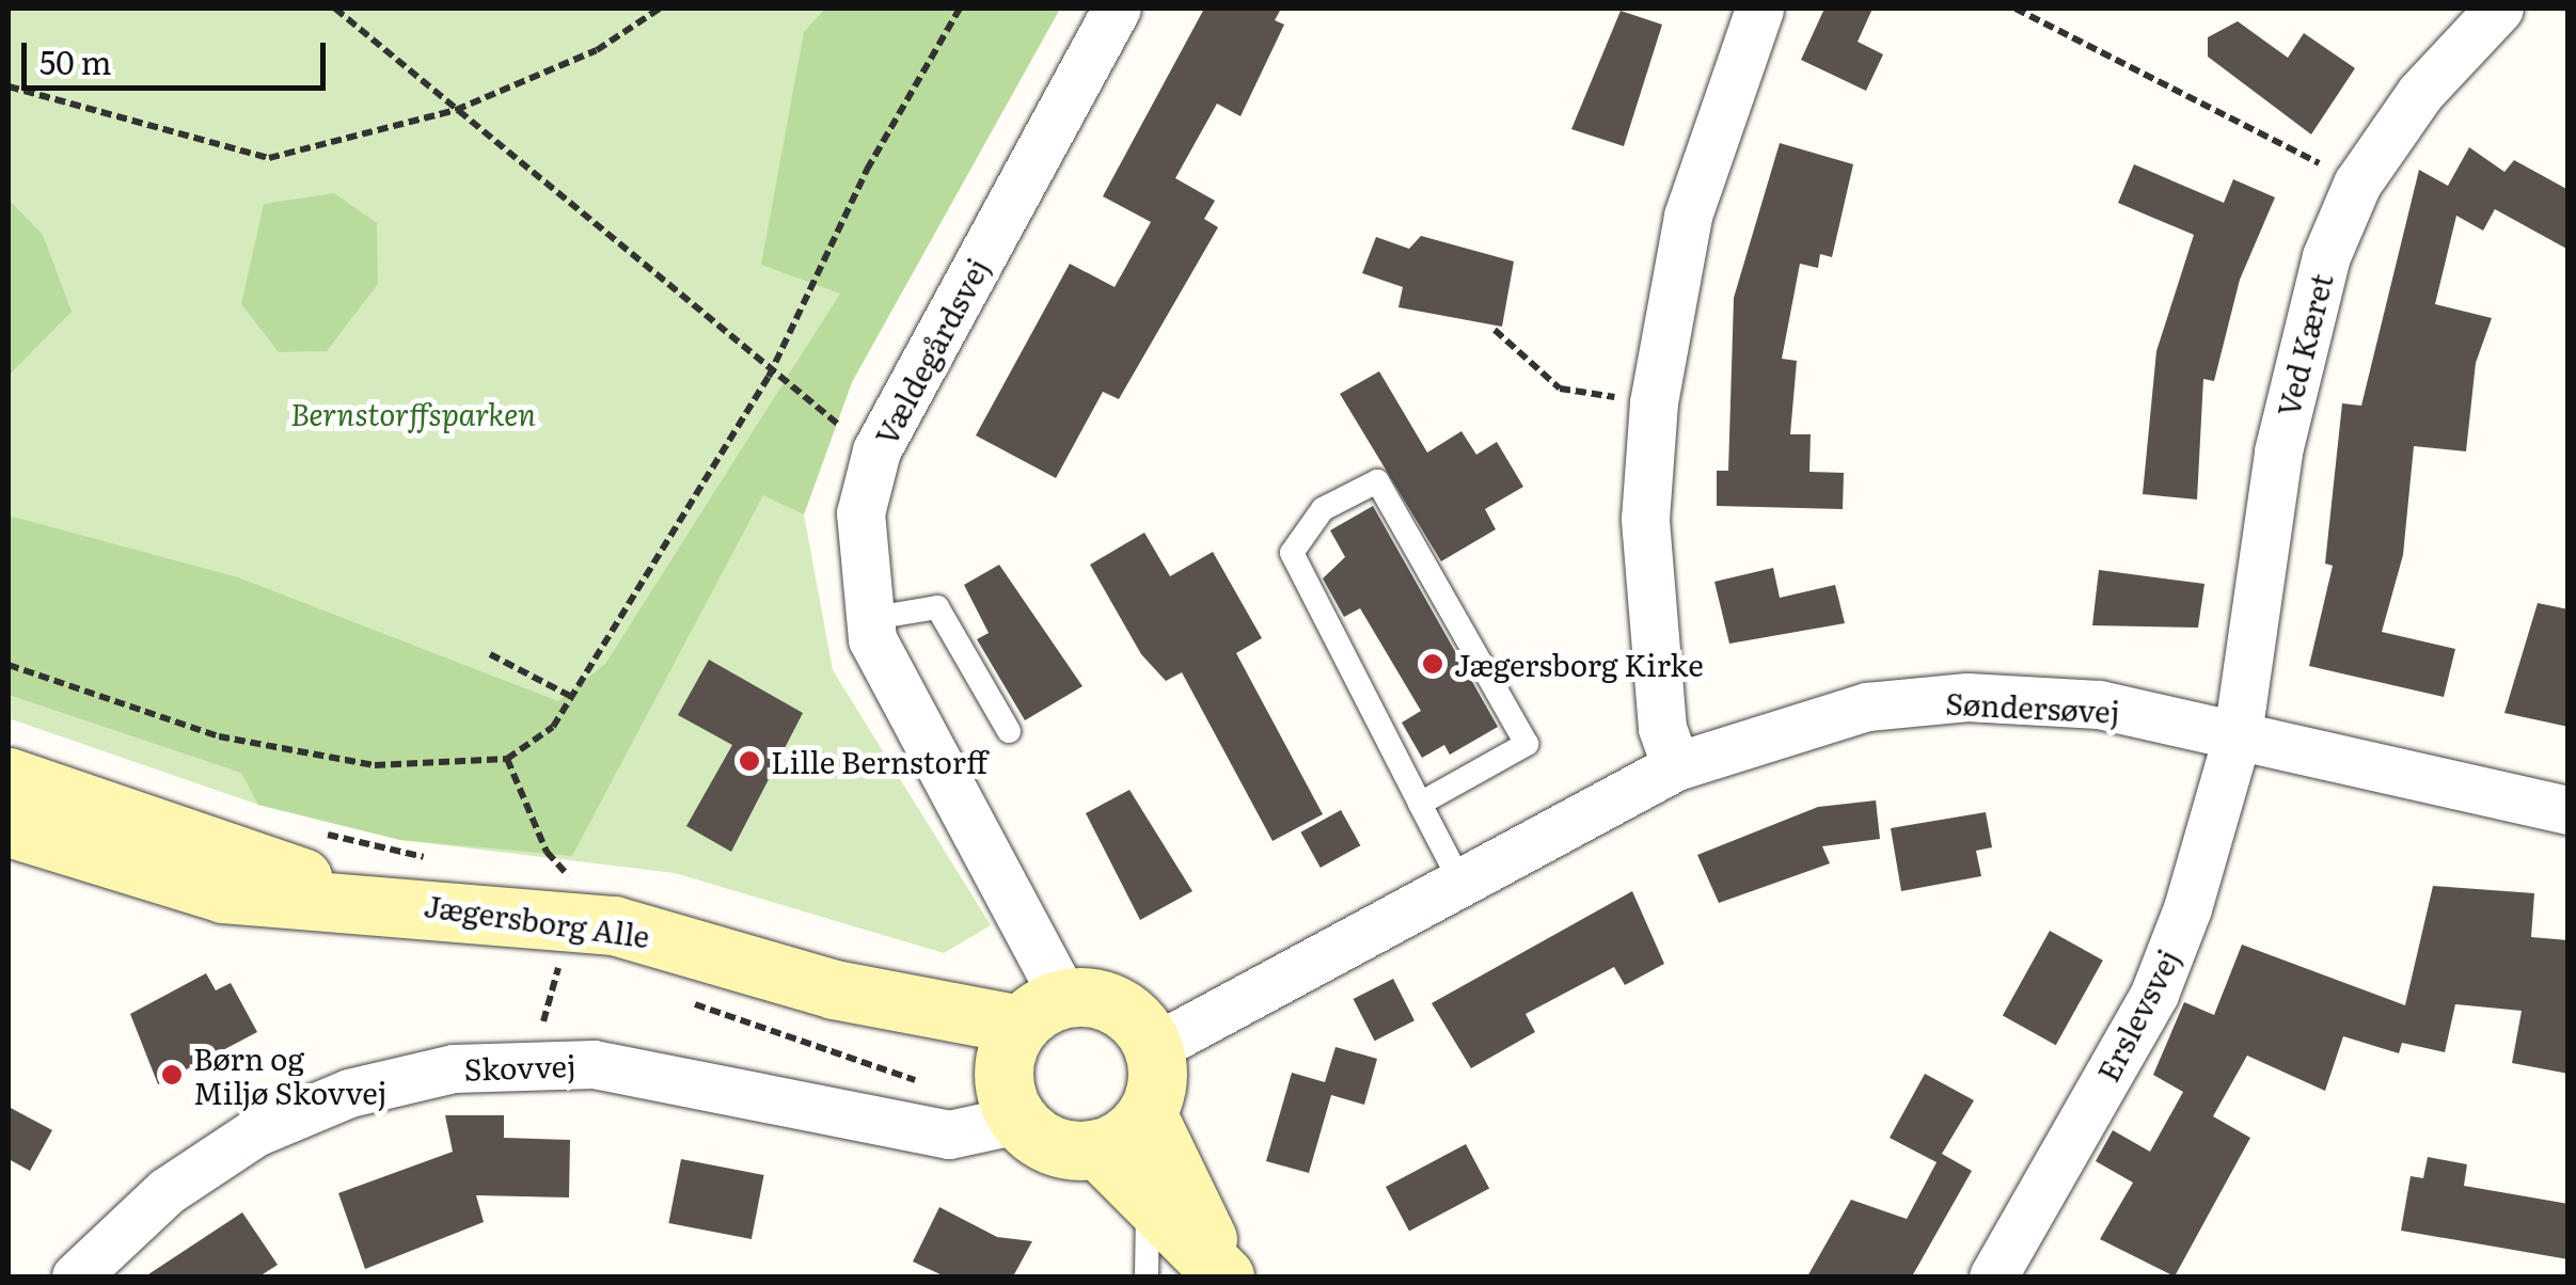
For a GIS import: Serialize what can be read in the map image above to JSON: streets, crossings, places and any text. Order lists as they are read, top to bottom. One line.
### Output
{"streets":{"street":["Ved Kæret","Vældegårdsvej","Søndersøvej","Jægersborg Alle","Erslevsvej","Skovvej"]},"crossings":[["Ved Kæret","Søndersøvej"],["Ved Kæret","Erslevsvej"],["Vældegårdsvej","Søndersøvej"],["Vældegårdsvej","Jægersborg Alle"],["Vældegårdsvej","Skovvej"],["Søndersøvej","Jægersborg Alle"],["Søndersøvej","Erslevsvej"],["Søndersøvej","Skovvej"],["Jægersborg Alle","Skovvej"]],"parks":["Bernstorffsparken"],"places":["Jægersborg Kirke","Lille Bernstorff","Børn og Miljø Skovvej"],"scale_bar":"50 m"}
